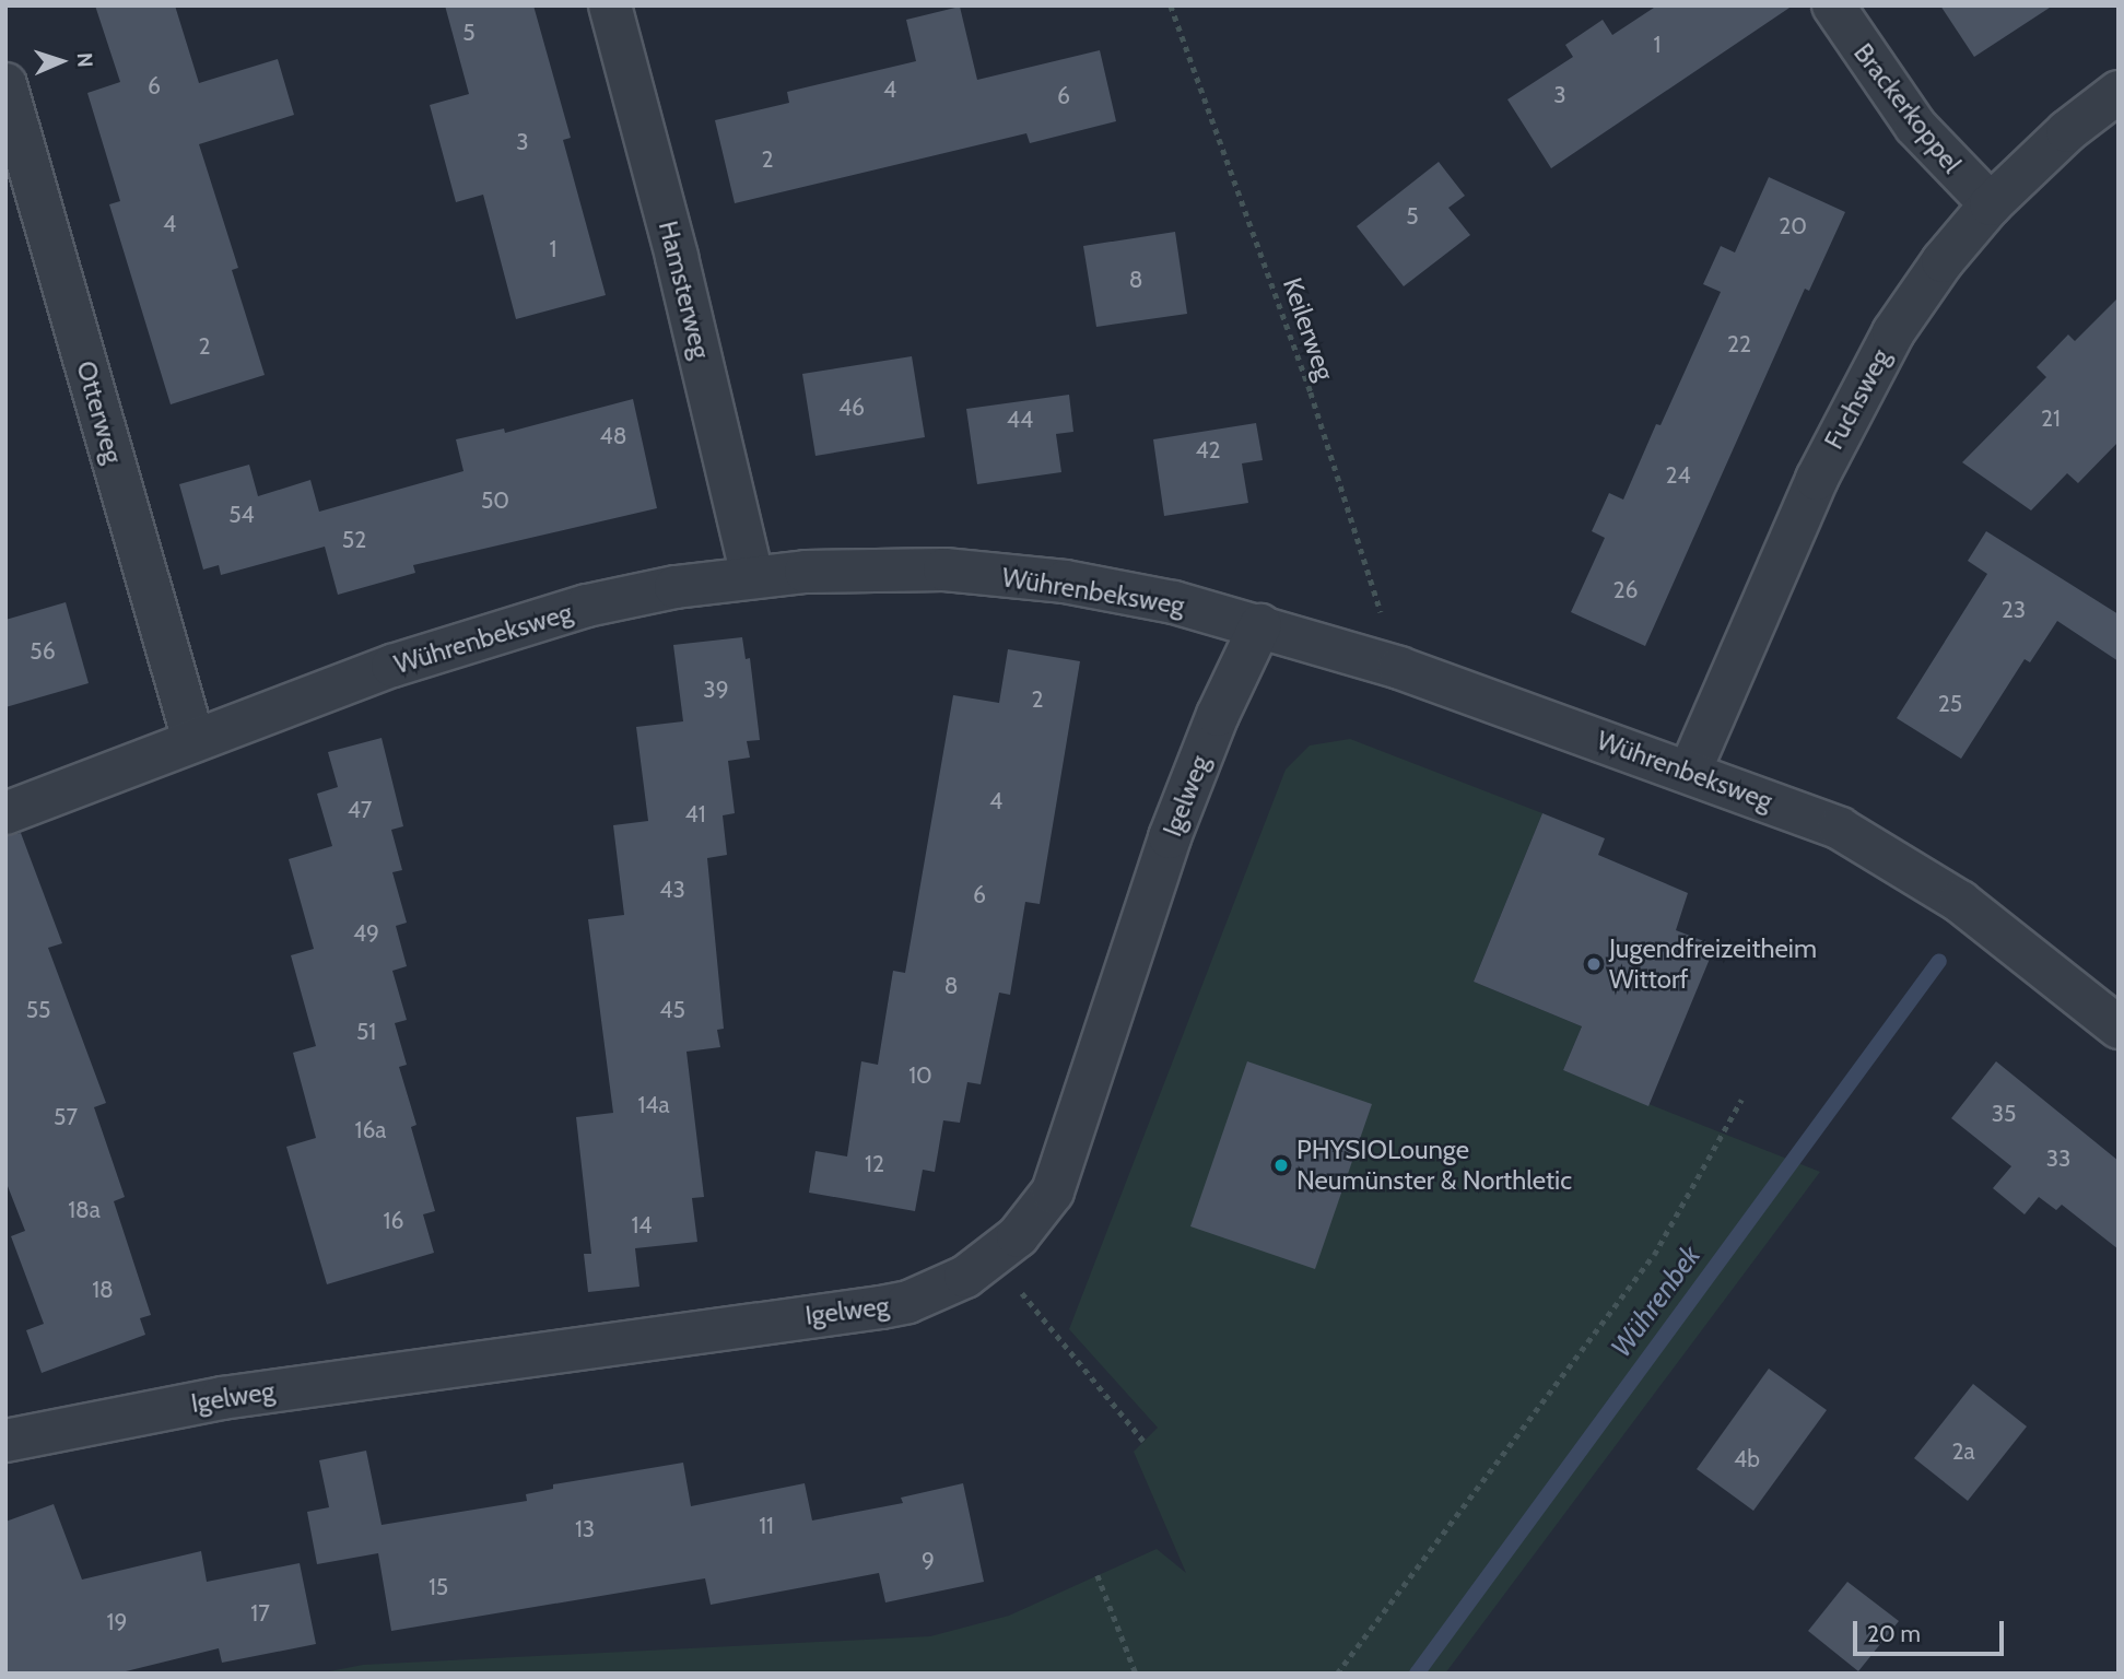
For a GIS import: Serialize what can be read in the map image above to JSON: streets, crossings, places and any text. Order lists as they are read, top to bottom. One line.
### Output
{"streets":{"street":["Brackerkoppel","Hamsterweg","Fuchsweg","Otterweg","Wührenbeksweg","Igelweg"],"path":["Keilerweg"]},"crossings":[["Brackerkoppel","Fuchsweg"],["Hamsterweg","Wührenbeksweg"],["Keilerweg","Wührenbeksweg"],["Fuchsweg","Wührenbeksweg"],["Otterweg","Wührenbeksweg"],["Wührenbeksweg","Igelweg"]],"water":["Wührenbek"],"places":["Jugendfreizeitheim Wittorf","PHYSIOLounge Neumünster & Northletic"],"house_numbers":["5","1","6","4","3","6","3","2","5","4","20","1","8","22","2","46","21","44","48","42","24","50","54","52","26","23","56","39","2","25","4","47","41","43","6","49","8","55","45","51","10","14a","35","57","16a","33","12","18a","16","14","18","2a","4b","11","13","9","15","17","19"],"scale_bar":"20 m","north":"right"}
